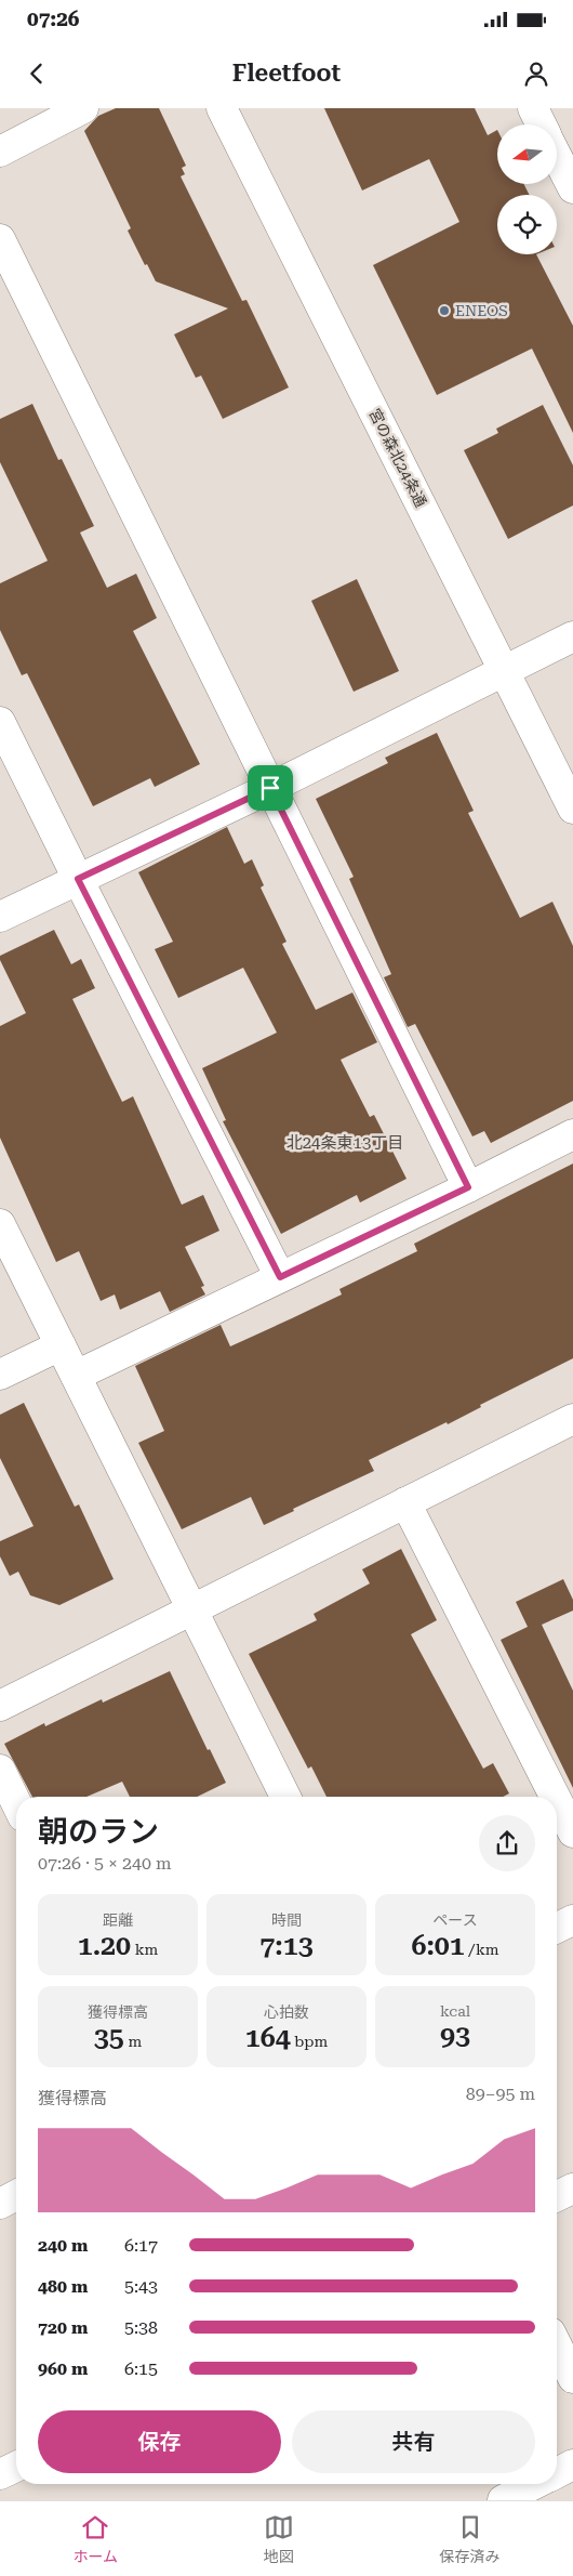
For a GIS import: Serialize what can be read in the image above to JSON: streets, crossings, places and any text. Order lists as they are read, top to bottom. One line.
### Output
{"streets":{"street":["宮の森北24条通"]},"districts":["北24条東13丁目"],"places":["ENEOS"],"north":"left","page":{"status":"07:26","header":"Fleetfoot","heading":["朝のラン","07:26 · 5 × 240 m"],"stats":[["距離","1.20 km"],["時間","7:13"],["ペース","6:01 /km"],["獲得標高","35 m"],["心拍数","164 bpm"],["kcal","93"]],"chart":["獲得標高","89–95 m"],"list":[{"name":"240 m","note":"6:17"},{"name":"480 m","note":"5:43"},{"name":"720 m","note":"5:38"},{"name":"960 m","note":"6:15"}],"buttons":["保存","共有"],"tabs":["ホーム","地図","保存済み"]}}
